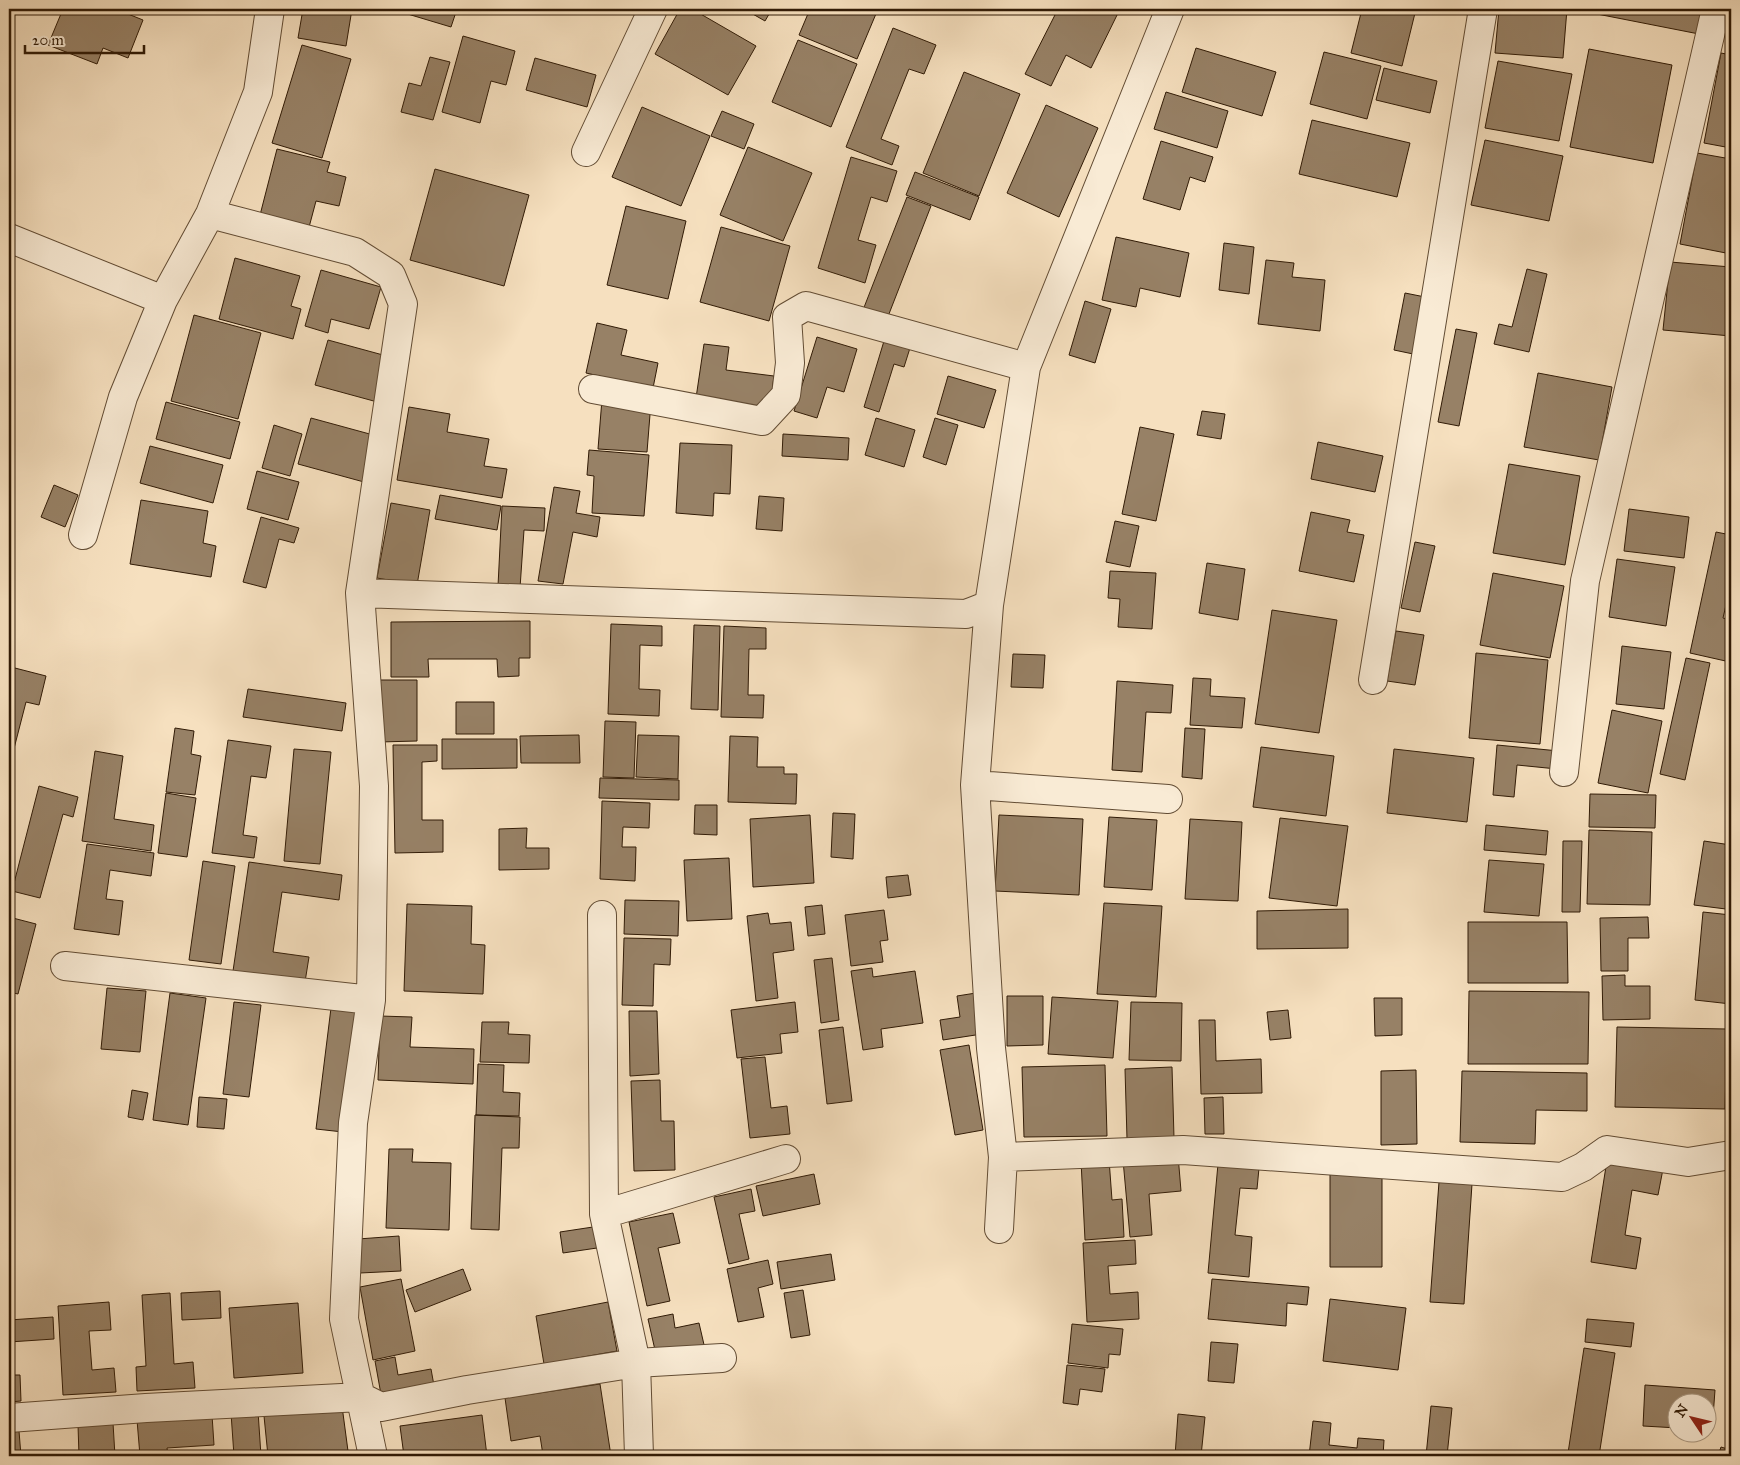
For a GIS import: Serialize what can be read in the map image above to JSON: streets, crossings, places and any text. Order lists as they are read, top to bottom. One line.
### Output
{"scale_bar":"20 m","north":"top left"}
